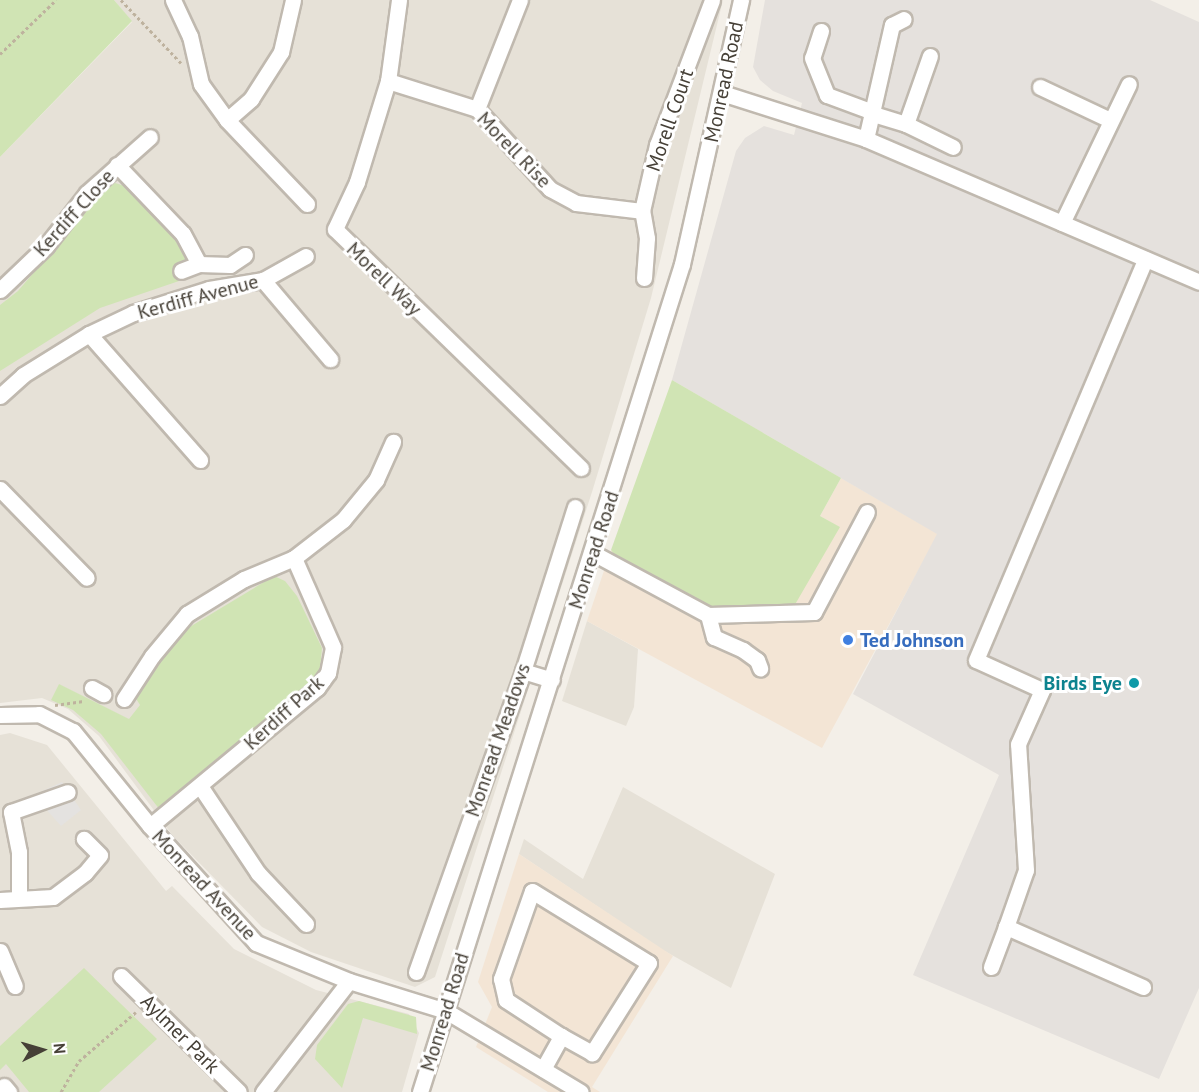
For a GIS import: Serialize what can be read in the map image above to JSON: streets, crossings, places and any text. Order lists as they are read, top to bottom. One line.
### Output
{"streets":{"street":["Monread Road","Morell Court","Morell Rise","Kerdiff Close","Morell Way","Kerdiff Avenue","Kerdiff Park","Monread Meadows","Monread Avenue","Aylmer Park"]},"crossings":[["Monread Road","Monread Avenue"],["Morell Court","Morell Rise"],["Morell Rise","Morell Way"],["Kerdiff Park","Monread Avenue"]],"places":["Ted Johnson","Birds Eye"],"north":"right"}
